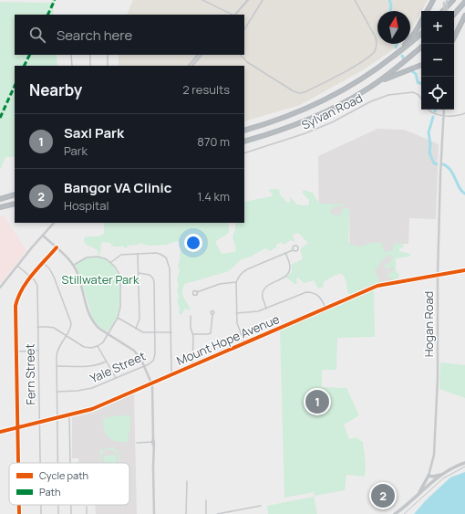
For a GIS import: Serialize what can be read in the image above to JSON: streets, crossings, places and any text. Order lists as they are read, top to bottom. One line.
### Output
{"streets":{"main road":["Hogan Road"],"street":["Sylvan Road","Mount Hope Avenue","Yale Street","Fern Street"]},"crossings":[["Hogan Road","Mount Hope Avenue"],["Mount Hope Avenue","Fern Street"]],"parks":["Stillwater Park"],"legend":["Cycle path","Path"],"north":"top","page":{"map_buttons":["+","−"],"search":"Search here","heading":["Nearby","2 results"],"list":[{"mark":"1","name":"Saxl Park","note":"Park","value":"870 m"},{"mark":"2","name":"Bangor VA Clinic","note":"Hospital","value":"1.4 km"}],"pins":["1","2"]}}
